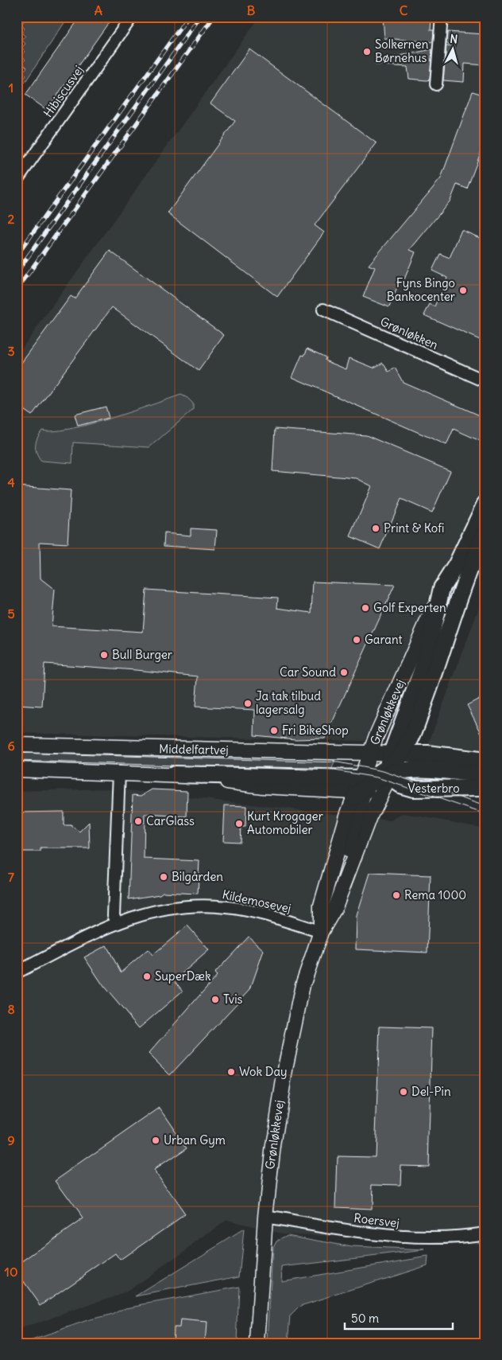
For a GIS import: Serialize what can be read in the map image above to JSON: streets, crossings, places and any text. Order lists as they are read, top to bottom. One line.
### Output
{"streets":{"main road":["Grønløkkevej","Vesterbro"],"street":["Hibiscusvej","Grønløkken","Middelfartvej","Kildemosevej","Roersvej"]},"crossings":[["Grønløkkevej","Middelfartvej"],["Grønløkkevej","Vesterbro"],["Grønløkkevej","Kildemosevej"],["Grønløkkevej","Roersvej"]],"places":["Solkernen Børnehus","Fyns Bingo Bankocenter","Print & Kofi","Golf Experten","Garant","Bull Burger","Car Sound","Ja tak tilbud lagersalg","Fri BikeShop","CarGlass","Kurt Krogager Automobiler","Bilgården","Rema 1000","SuperDæk","Tvis","Wok Day","Del-Pin","Urban Gym"],"scale_bar":"50 m","north":"top","grid":{"columns":["A","B","C"],"rows":["1","2","3","4","5","6","7","8","9","10"]}}
